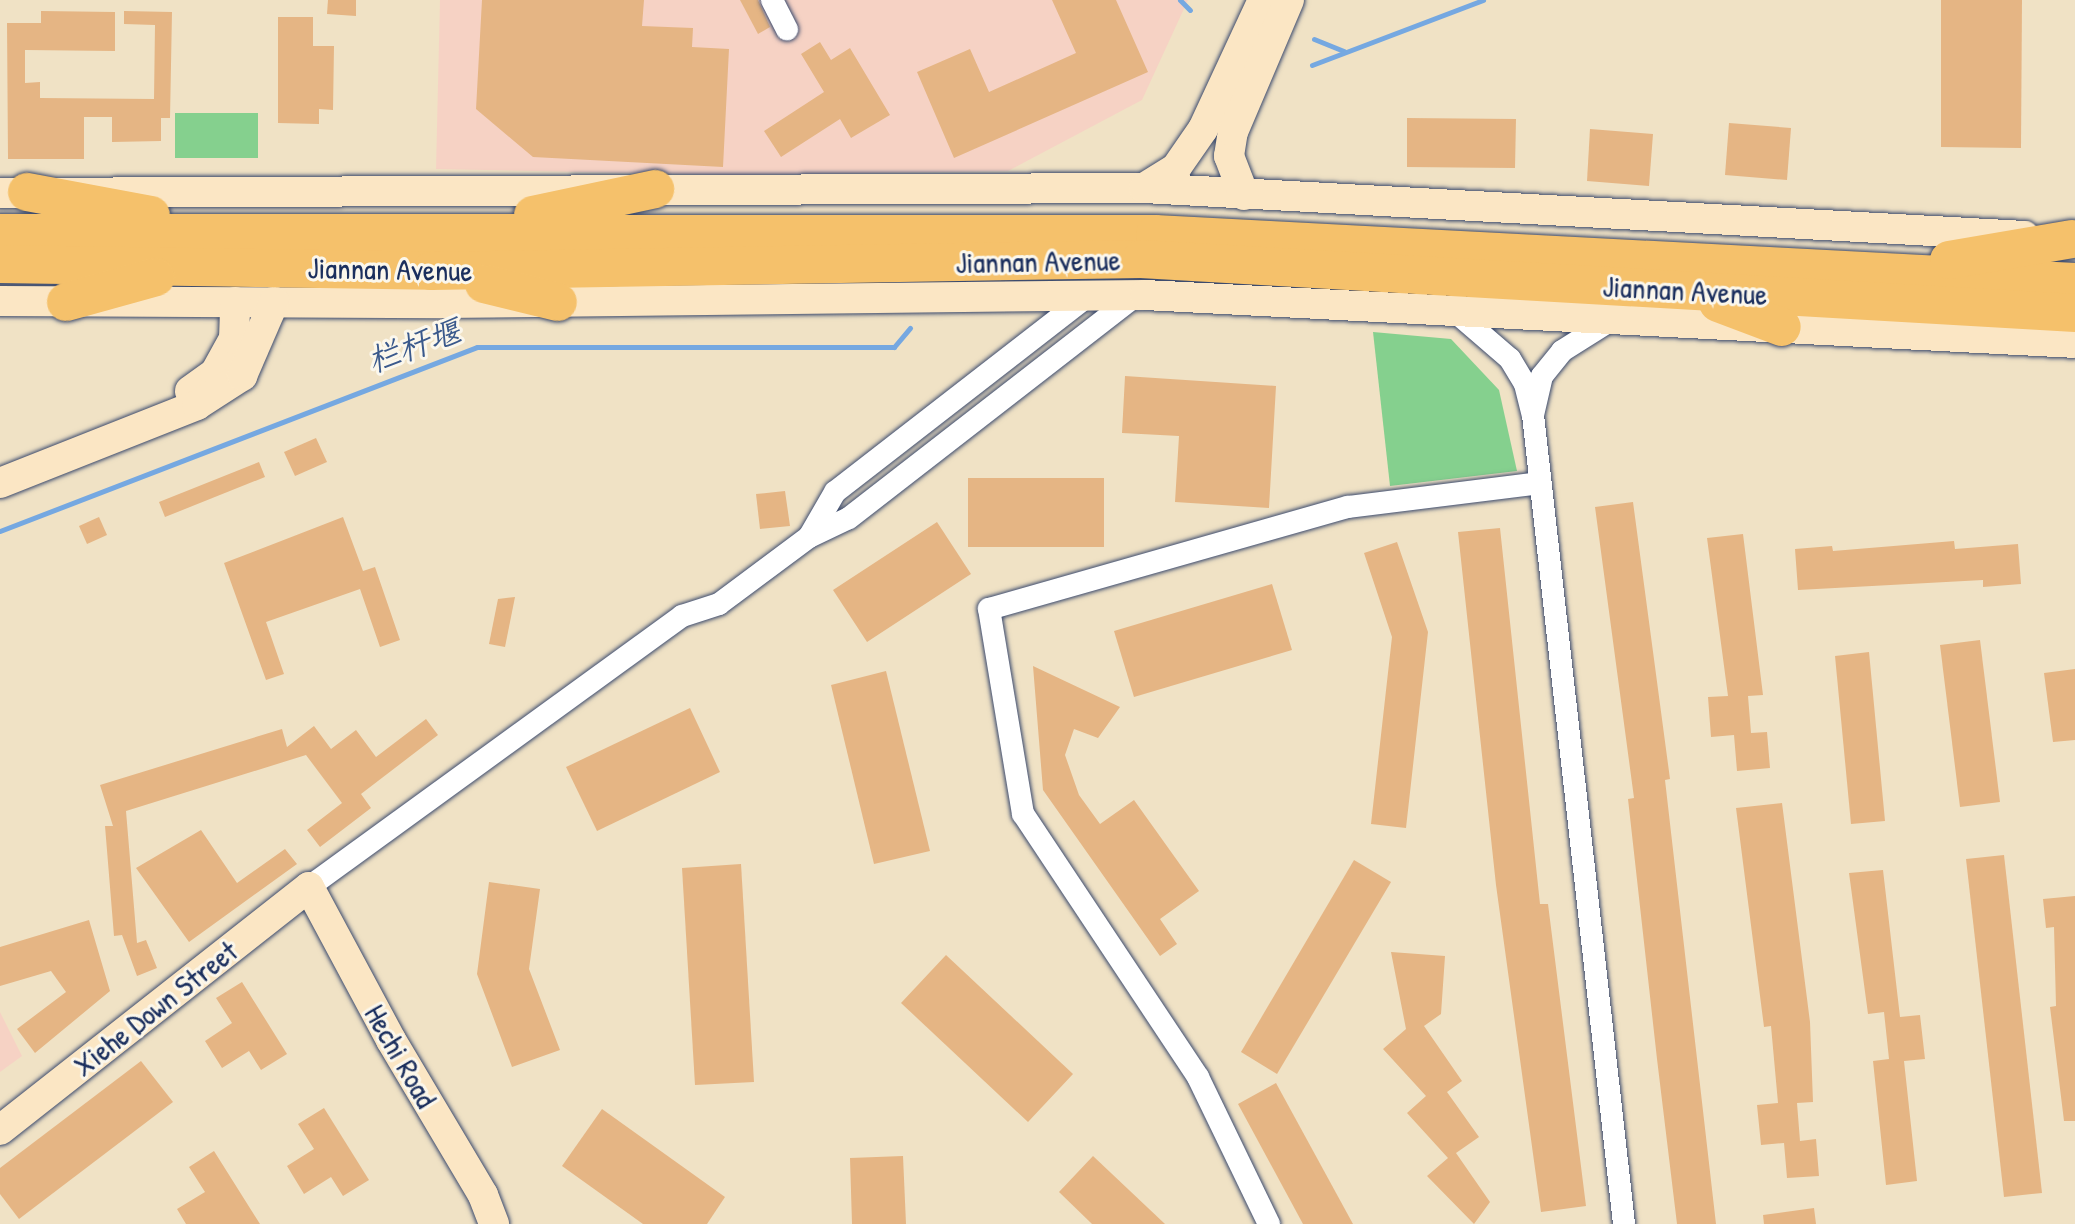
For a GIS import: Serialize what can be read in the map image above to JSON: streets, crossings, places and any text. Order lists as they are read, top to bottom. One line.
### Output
{"streets":{"highway":["Jiannan Avenue"],"main road":["Xiehe Down Street","Hechi Road"]},"crossings":[["Xiehe Down Street","Hechi Road"]],"water":["栏杆堰"]}
